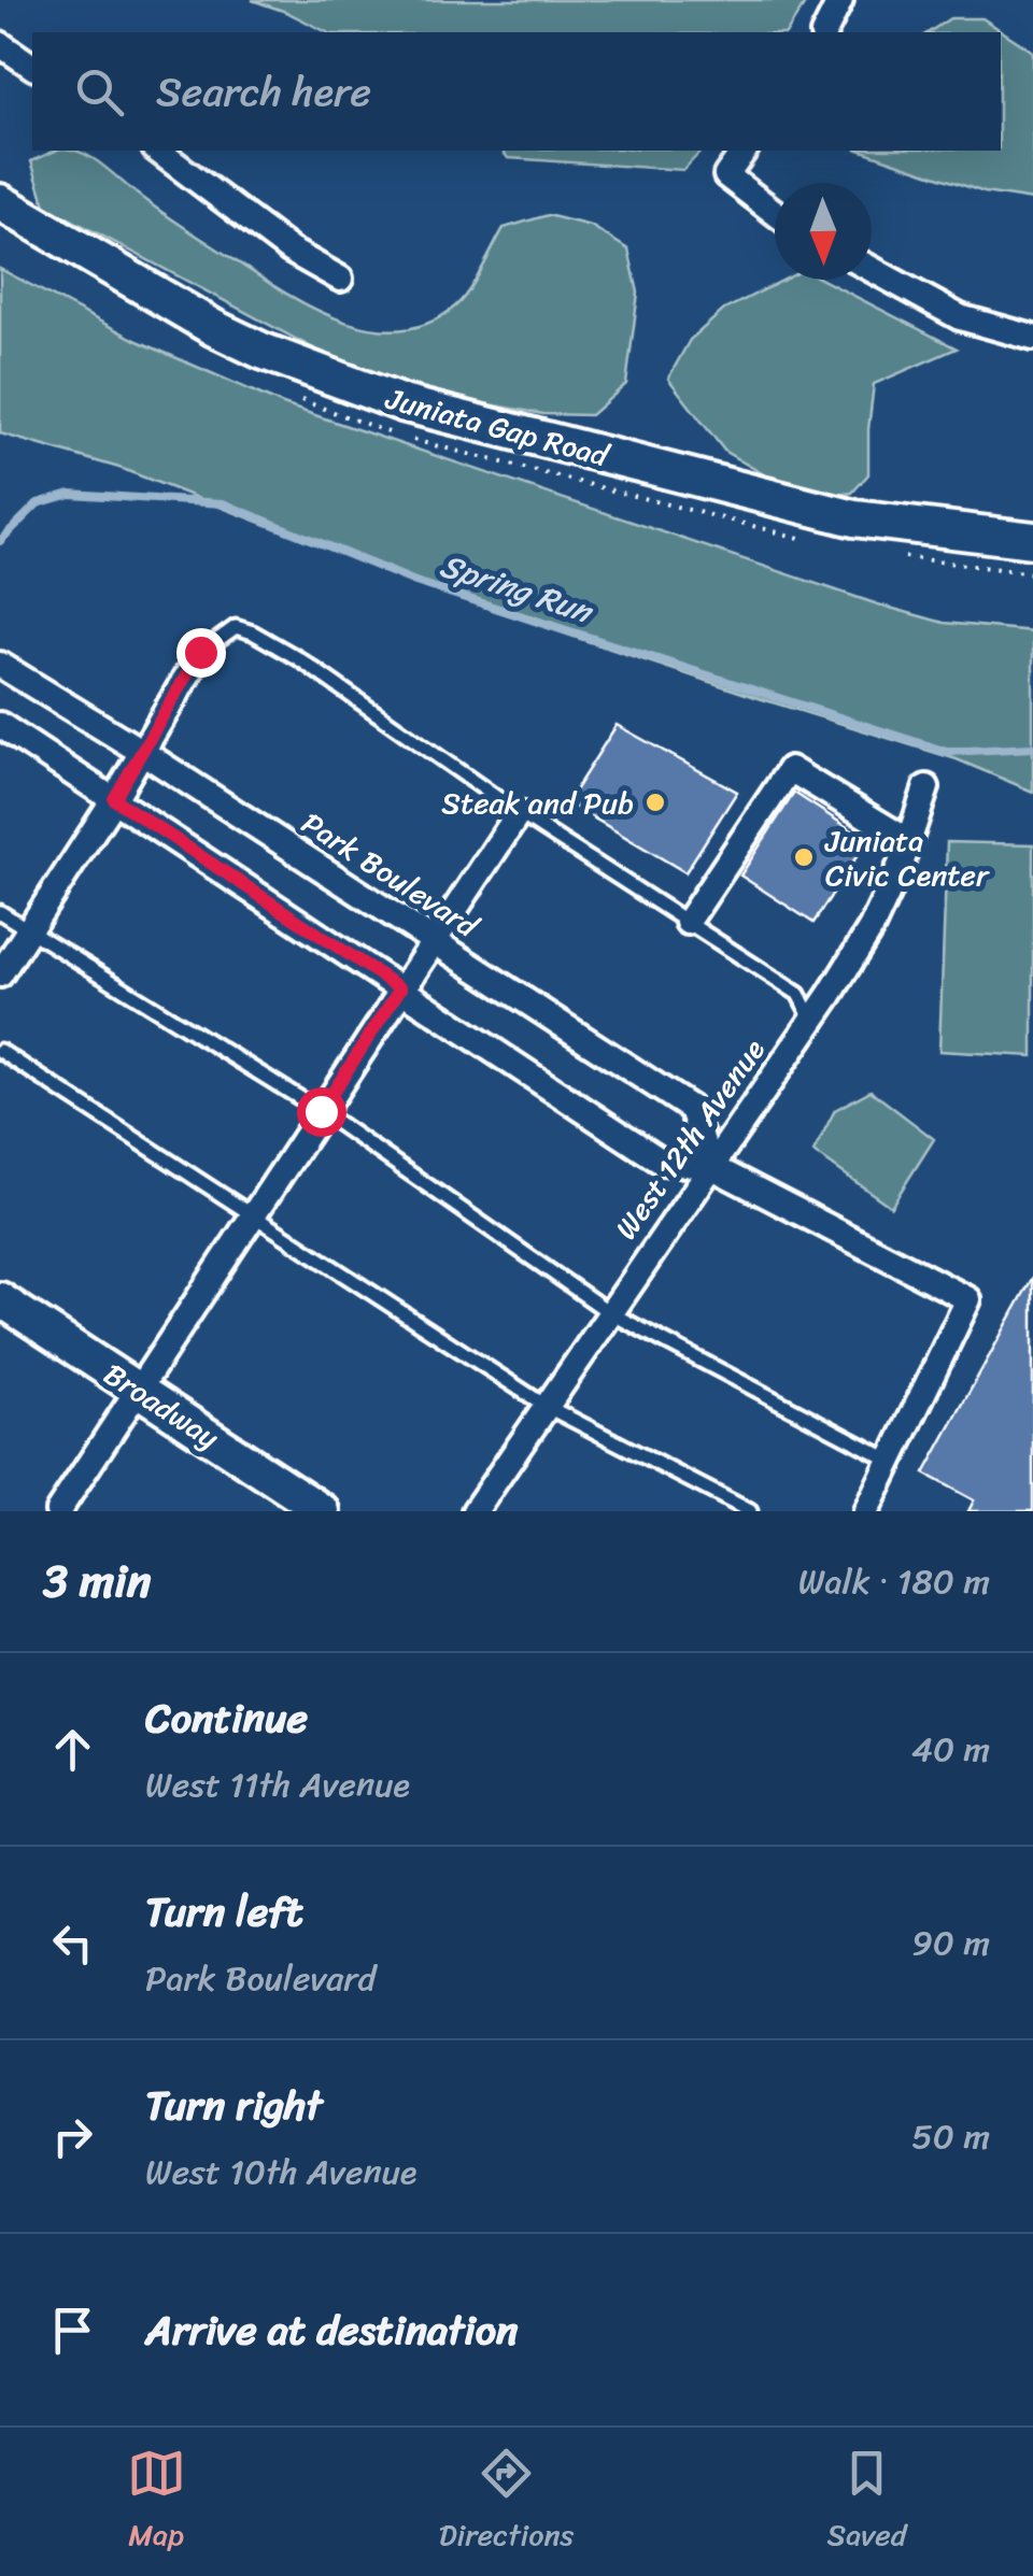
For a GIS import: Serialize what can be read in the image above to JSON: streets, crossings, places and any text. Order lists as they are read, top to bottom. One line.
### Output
{"streets":{"main road":["Juniata Gap Road"],"street":["Park Boulevard","West 12th Avenue","Broadway"]},"crossings":[["Park Boulevard","West 12th Avenue"]],"water":["Spring Run"],"places":["Steak and Pub","Juniata Civic Center"],"north":"bottom","page":{"search":"Search here","heading":["3 min","Walk · 180 m"],"list":[["Continue","West 11th Avenue","40 m"],["Turn left","Park Boulevard","90 m"],["Turn right","West 10th Avenue","50 m"],"Arrive at destination"],"nav":["Map","Directions","Saved"]}}
